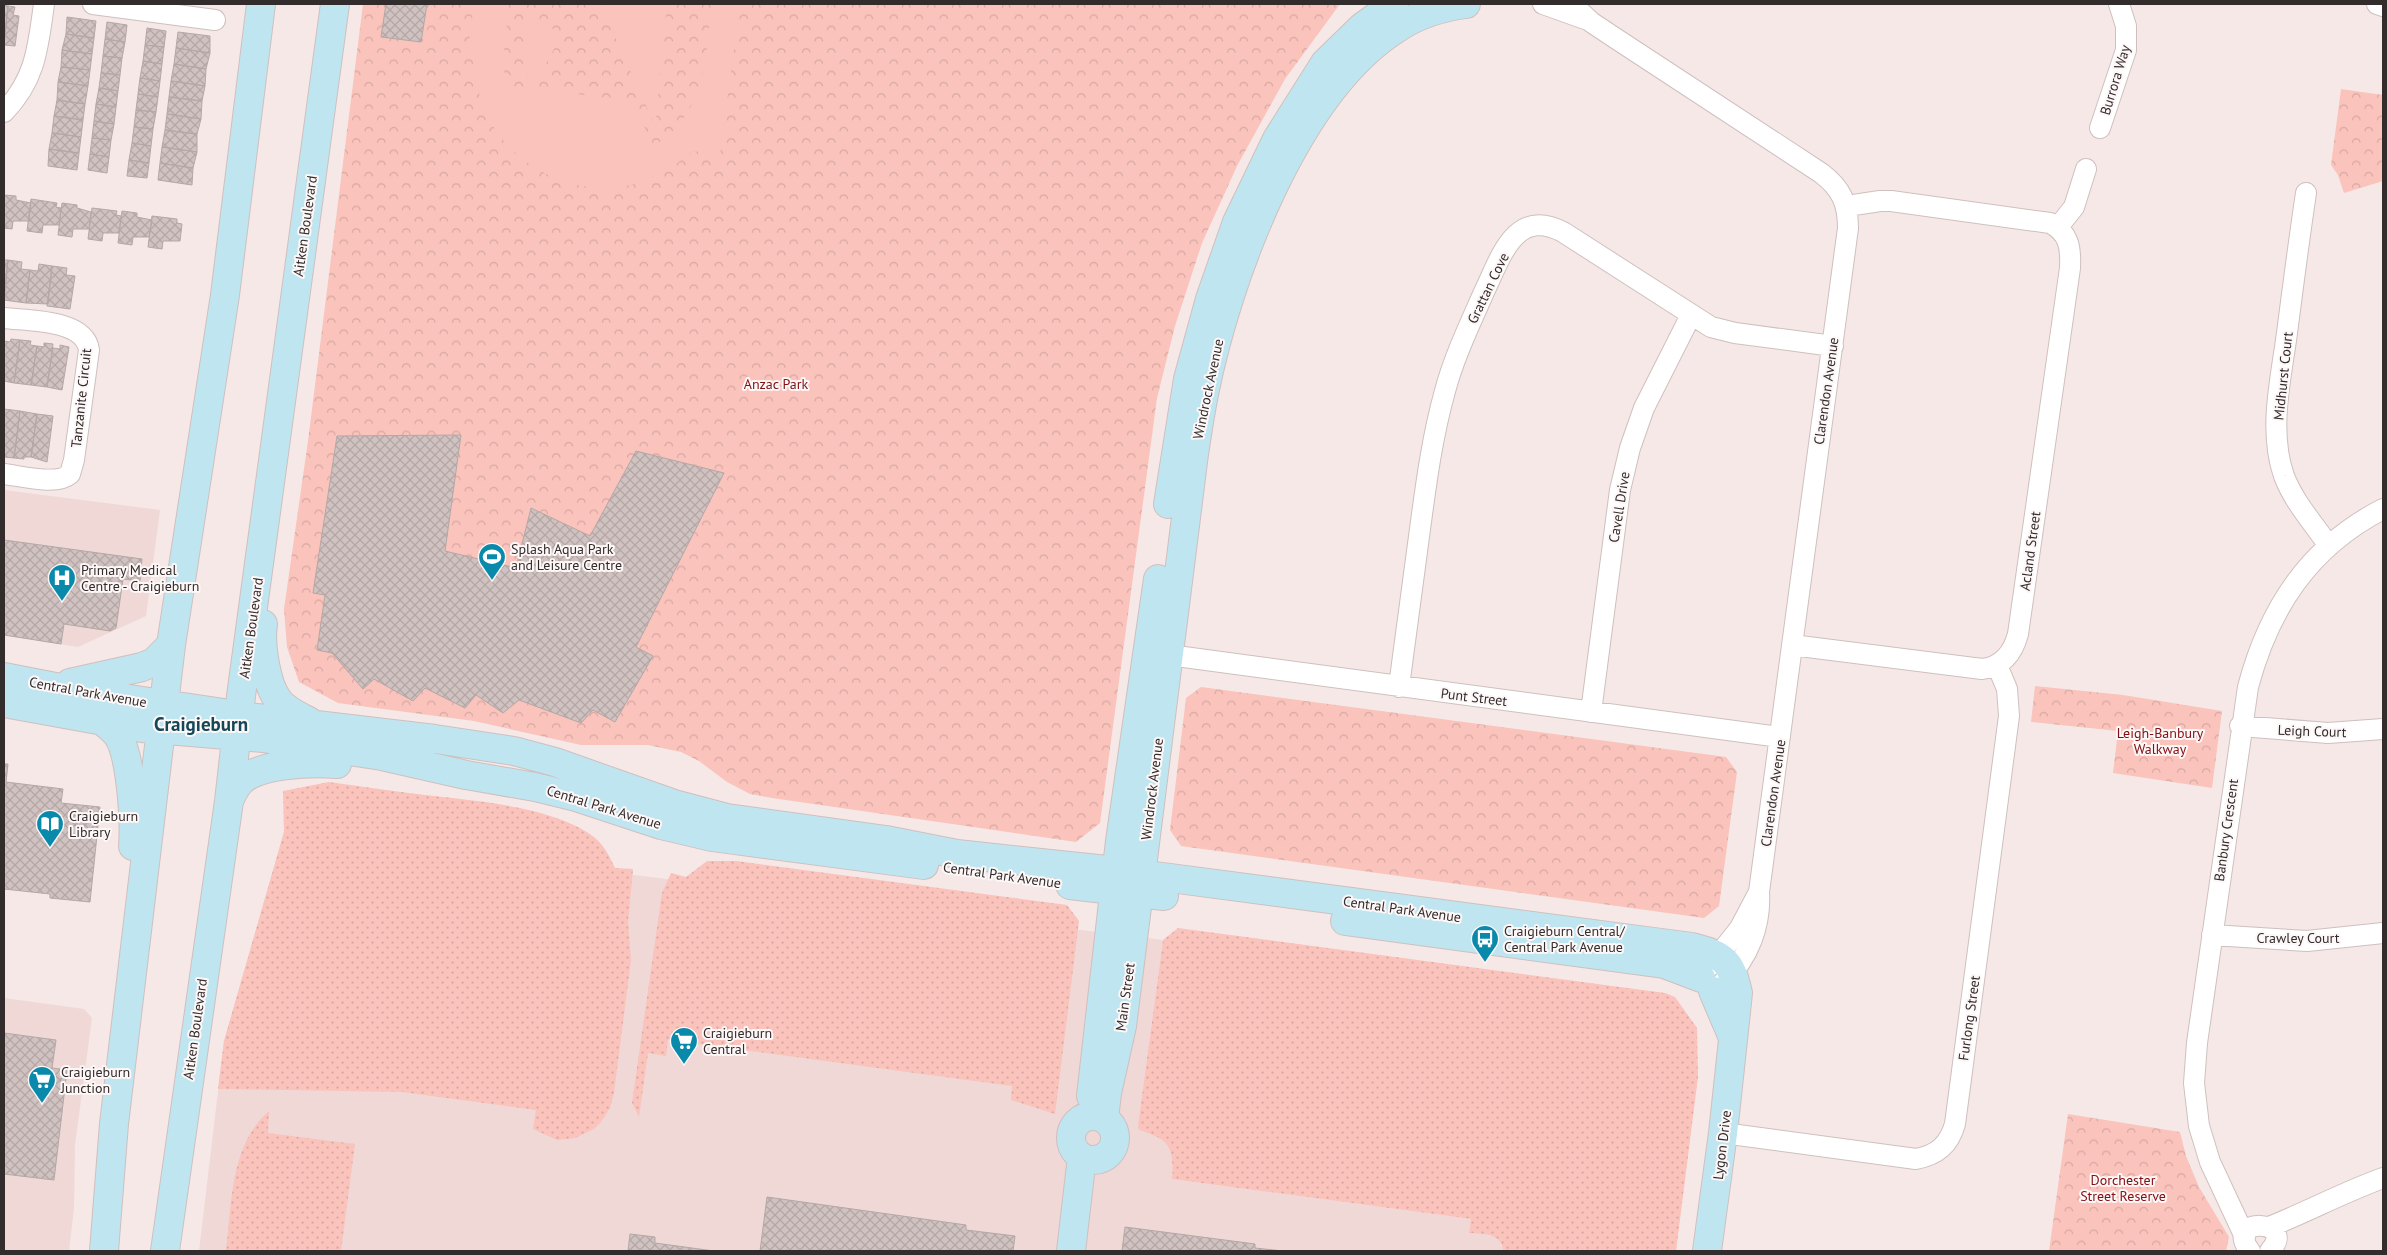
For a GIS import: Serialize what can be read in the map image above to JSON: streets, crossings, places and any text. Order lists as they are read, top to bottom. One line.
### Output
{"streets":{"street":["Burrora Way","Aitken Boulevard","Grattan Cove","Midhurst Court","Windrock Avenue","Clarendon Avenue","Tanzanite Circuit","Cavell Drive","Acland Street","Central Park Avenue","Punt Street","Leigh Court","Banbury Crescent","Crawley Court","Main Street","Furlong Street","Lygon Drive"]},"crossings":[["Aitken Boulevard","Central Park Avenue"],["Grattan Cove","Clarendon Avenue"],["Grattan Cove","Cavell Drive"],["Grattan Cove","Punt Street"],["Midhurst Court","Banbury Crescent"],["Windrock Avenue","Central Park Avenue"],["Windrock Avenue","Punt Street"],["Windrock Avenue","Main Street"],["Clarendon Avenue","Central Park Avenue"],["Clarendon Avenue","Punt Street"],["Cavell Drive","Punt Street"],["Acland Street","Furlong Street"],["Central Park Avenue","Main Street"],["Leigh Court","Banbury Crescent"],["Banbury Crescent","Crawley Court"],["Furlong Street","Lygon Drive"]],"districts":["Craigieburn"],"parks":["Anzac Park","Leigh-Banbury Walkway","Dorchester Street Reserve"],"places":{"sports":["Splash Aqua Park and Leisure Centre"],"hospital":["Primary Medical Centre - Craigieburn"],"library":["Craigieburn Library"],"bus stop":["Craigieburn Central/ Central Park Avenue"],"supermarket":["Craigieburn Central","Craigieburn Junction"]}}
